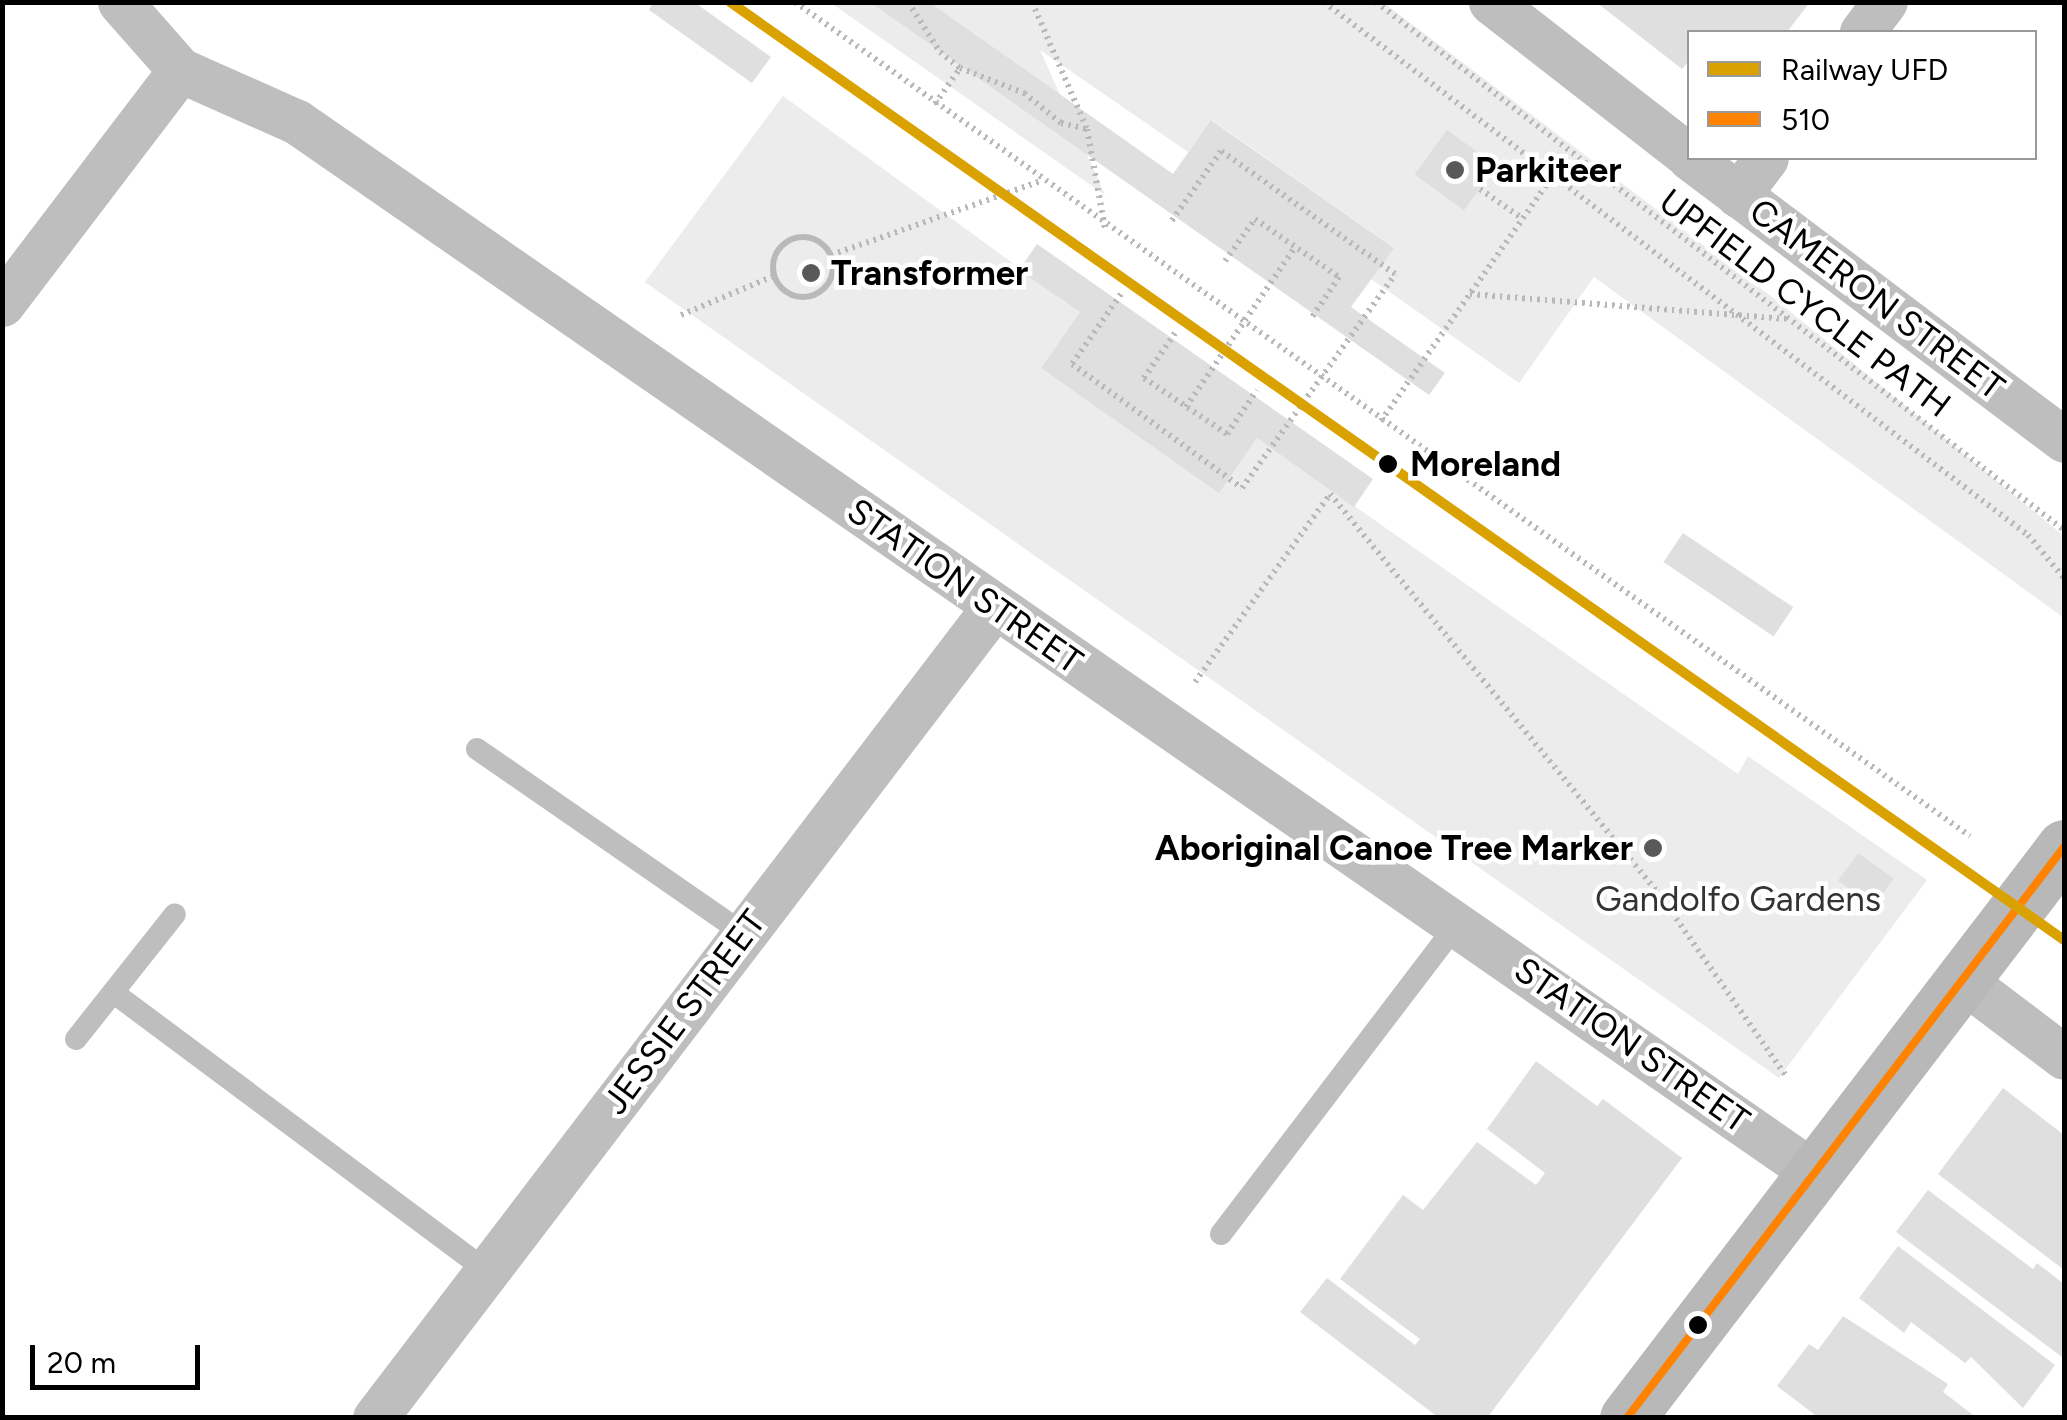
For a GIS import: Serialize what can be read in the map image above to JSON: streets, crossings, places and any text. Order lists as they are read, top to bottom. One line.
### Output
{"streets":{"street":["CAMERON STREET","STATION STREET","JESSIE STREET"],"path":["UPFIELD CYCLE PATH"]},"crossings":[["STATION STREET","JESSIE STREET"]],"parks":["Gandolfo Gardens"],"places":["Parkiteer","Transformer","Moreland","Aboriginal Canoe Tree Marker"],"lines":["rail line UFD","transit line 510"],"legend":["Railway UFD","510"],"scale_bar":"20 m"}
